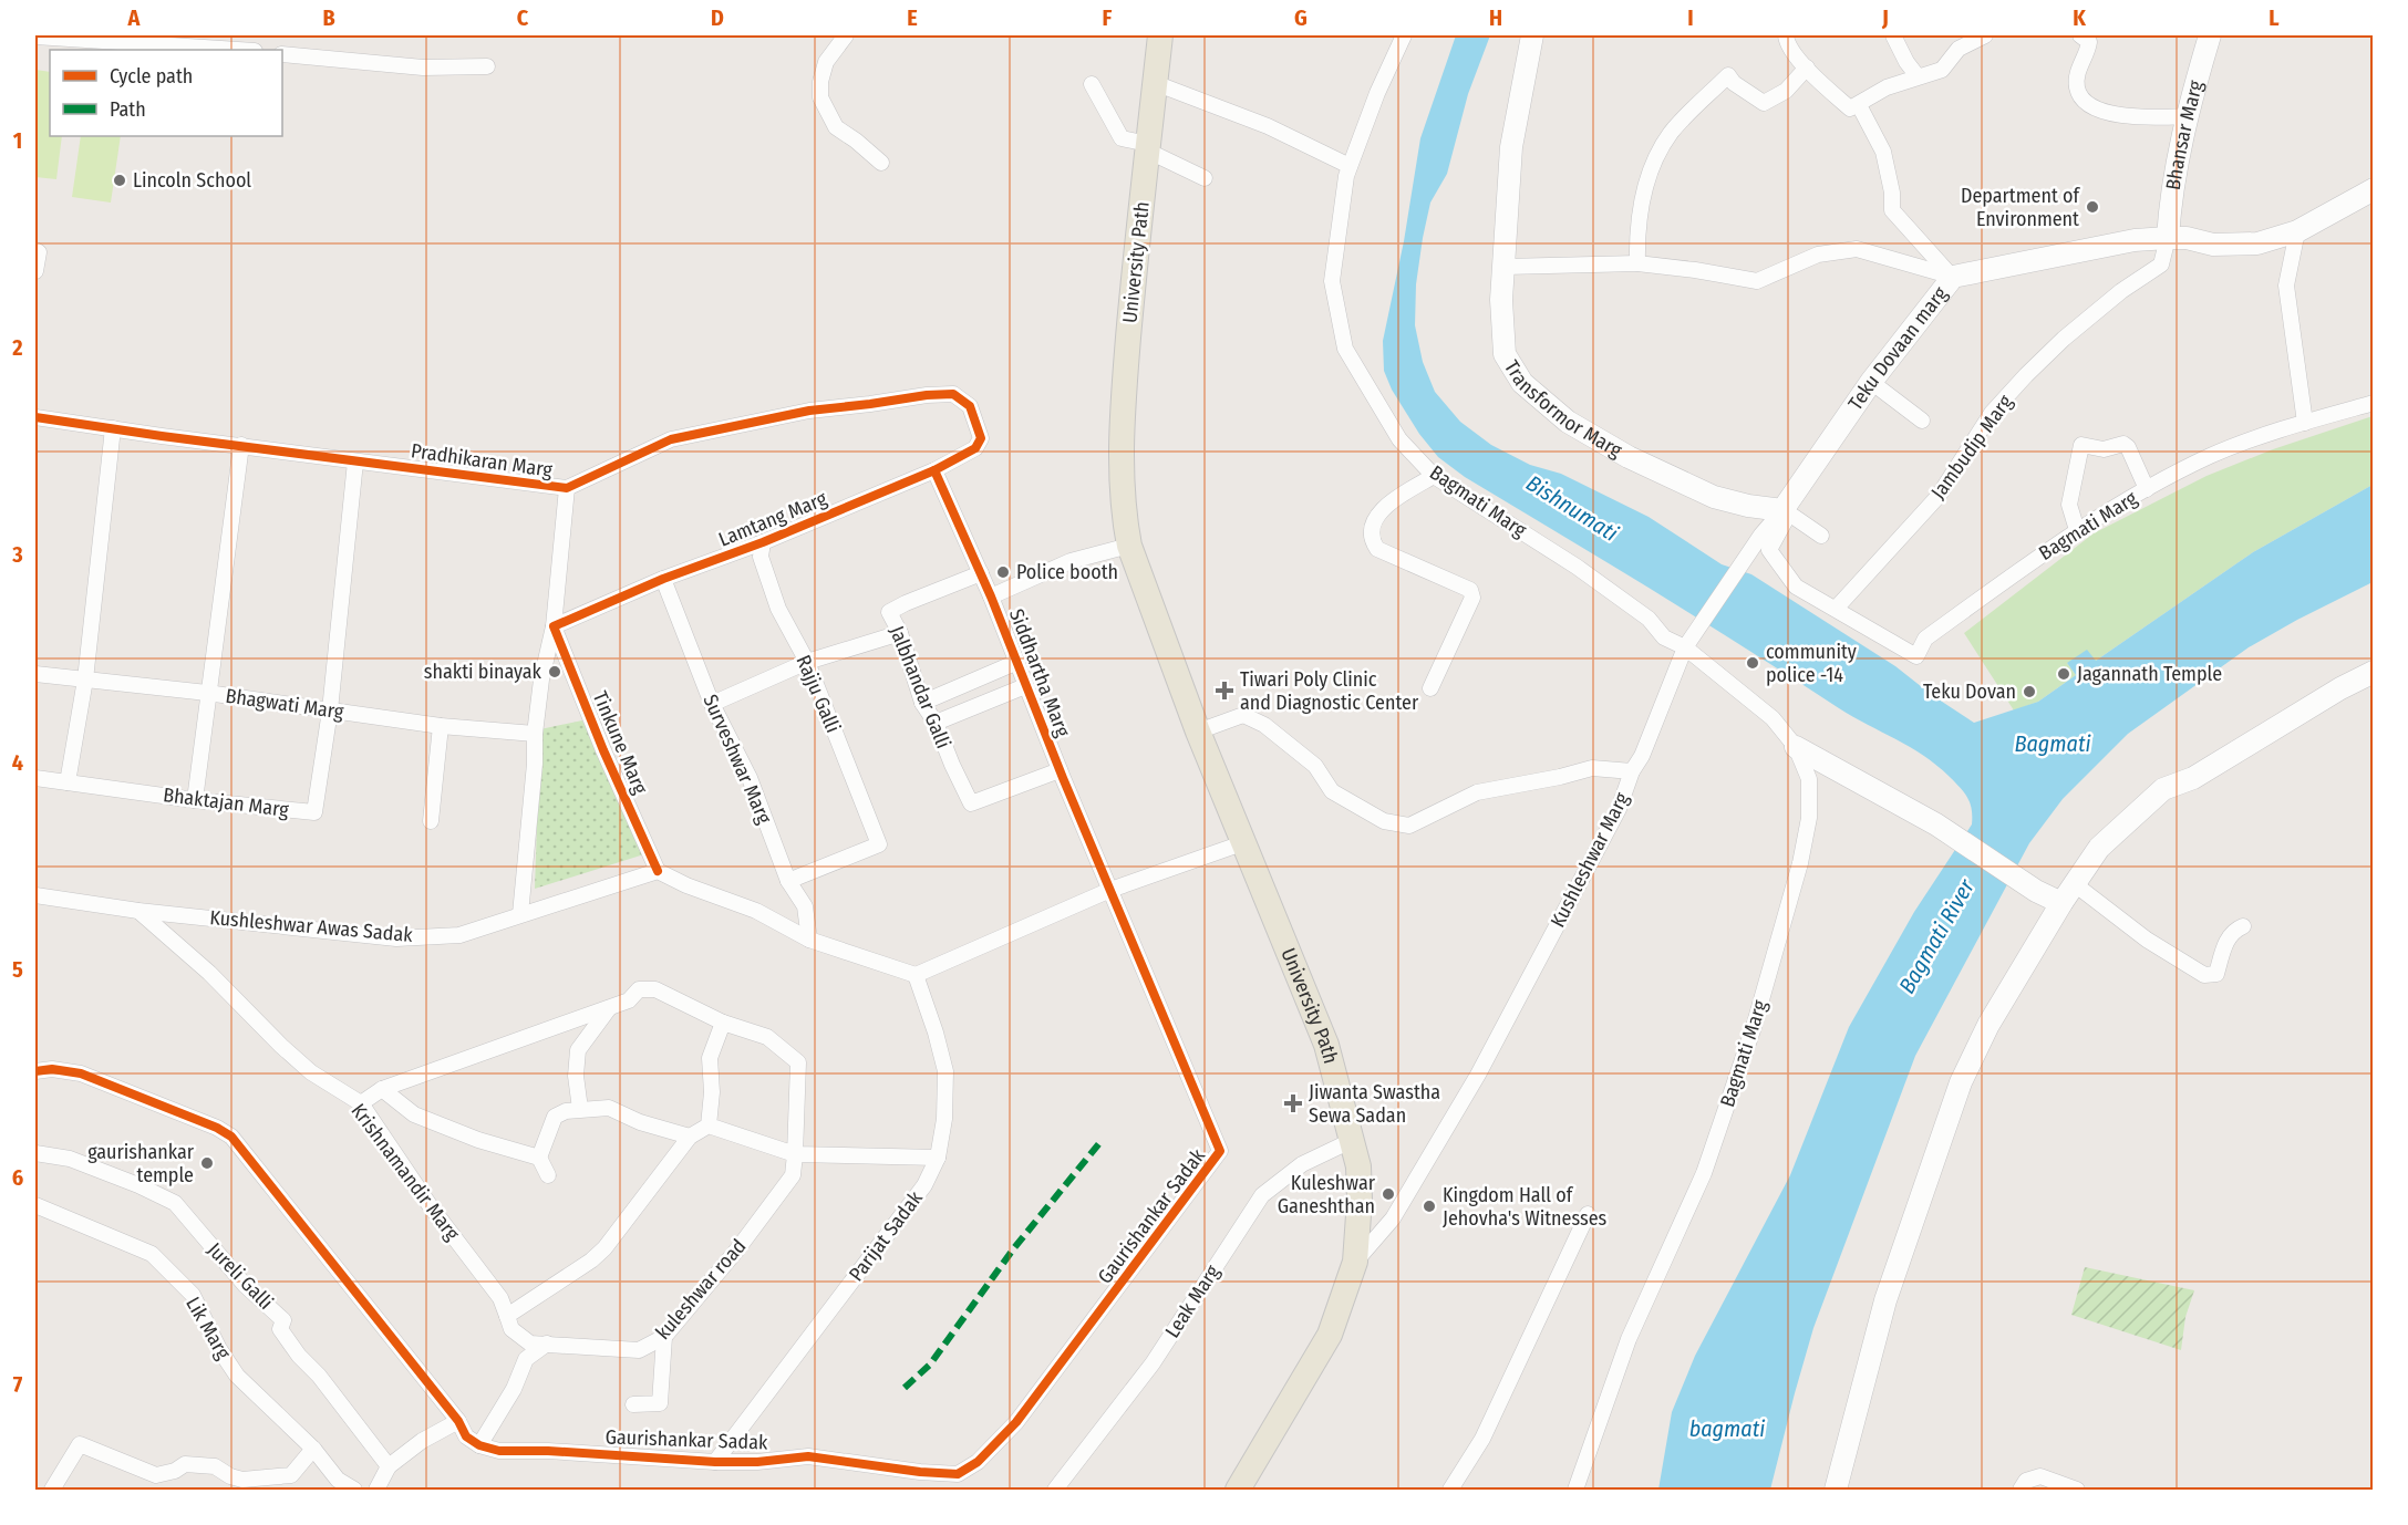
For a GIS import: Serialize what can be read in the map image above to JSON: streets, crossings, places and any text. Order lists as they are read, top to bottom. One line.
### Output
{"streets":{"main road":["Bhansar Marg","University Path","Teku Dovaan marg","Transformor Marg"],"street":["Jambudip Marg","Pradhikaran Marg","Bagmati Marg","Lamtang Marg","Siddhartha Marg","Jalbhandar Galli","Rajju Galli","Bhagwati Marg","Tinkune Marg","Surveshwar Marg","Bhaktajan Marg","Kushleshwar Marg","Kushleshwar Awas Sadak","Krishnamandir Marg","Gaurishankar Sadak","Parijat Sadak","Jureli Galli","kuleshwar road","Leak Marg","Lik Marg"]},"crossings":[["Bhansar Marg","Teku Dovaan marg"],["Bhansar Marg","Jambudip Marg"],["University Path","Kushleshwar Marg"],["University Path","Leak Marg"],["Teku Dovaan marg","Transformor Marg"],["Teku Dovaan marg","Jambudip Marg"],["Teku Dovaan marg","Bagmati Marg"],["Jambudip Marg","Bagmati Marg"],["Pradhikaran Marg","Lamtang Marg"],["Pradhikaran Marg","Tinkune Marg"],["Lamtang Marg","Siddhartha Marg"],["Lamtang Marg","Rajju Galli"],["Lamtang Marg","Tinkune Marg"],["Lamtang Marg","Surveshwar Marg"],["Siddhartha Marg","Jalbhandar Galli"],["Siddhartha Marg","Gaurishankar Sadak"],["Rajju Galli","Surveshwar Marg"],["Bhagwati Marg","Tinkune Marg"],["Bhagwati Marg","Bhaktajan Marg"],["Tinkune Marg","Kushleshwar Awas Sadak"],["Kushleshwar Awas Sadak","Krishnamandir Marg"],["Krishnamandir Marg","kuleshwar road"],["Gaurishankar Sadak","Parijat Sadak"]],"water":["Bishnumati","Bagmati","Bagmati River","bagmati"],"places":{"other":["Lincoln School","Department of Environment","Police booth","community police -14","shakti binayak","Jagannath Temple","Teku Dovan","gaurishankar temple","Kuleshwar Ganeshthan","Kingdom Hall of Jehovha's Witnesses"],"health":["Tiwari Poly Clinic and Diagnostic Center","Jiwanta Swastha Sewa Sadan"]},"legend":["Cycle path","Path"],"grid":{"columns":["A","B","C","D","E","F","G","H","I","J","K","L"],"rows":["1","2","3","4","5","6","7"]}}
